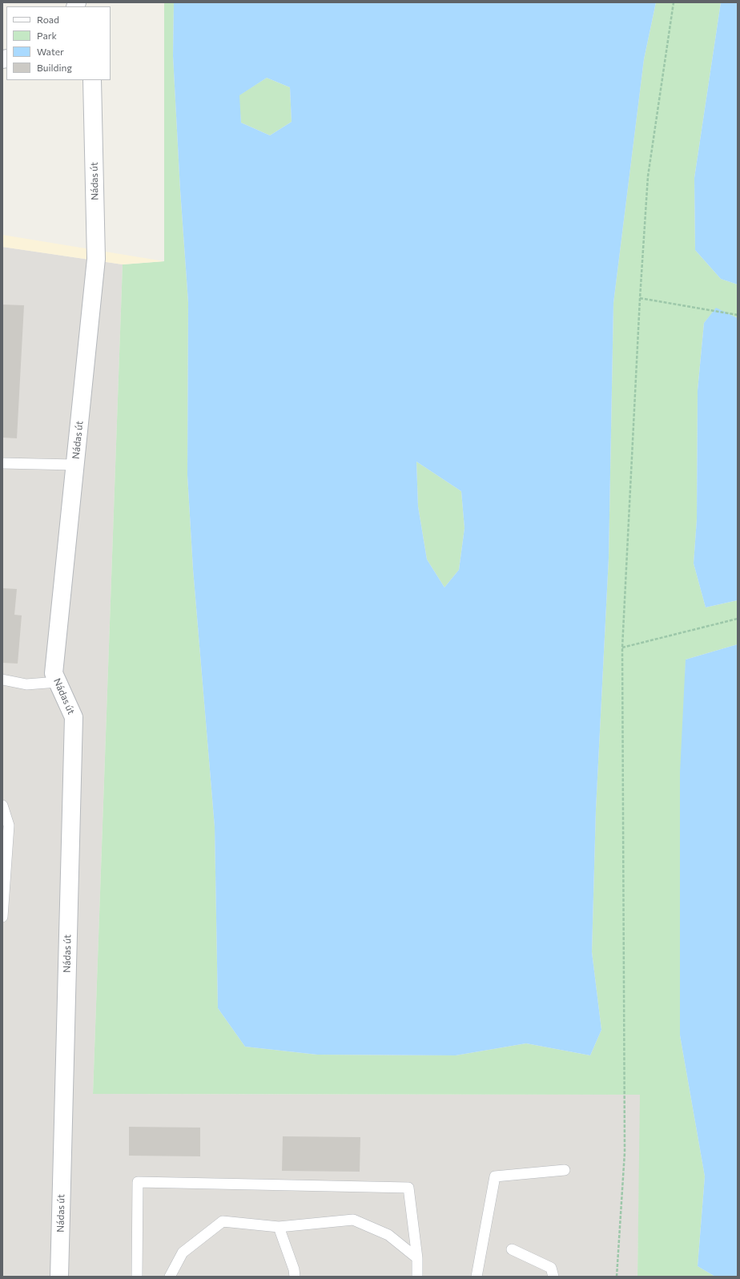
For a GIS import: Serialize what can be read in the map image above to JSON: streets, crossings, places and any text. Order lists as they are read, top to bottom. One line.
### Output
{"streets":{"street":["Nádas út"]},"legend":["Road","Park","Water","Building"]}
